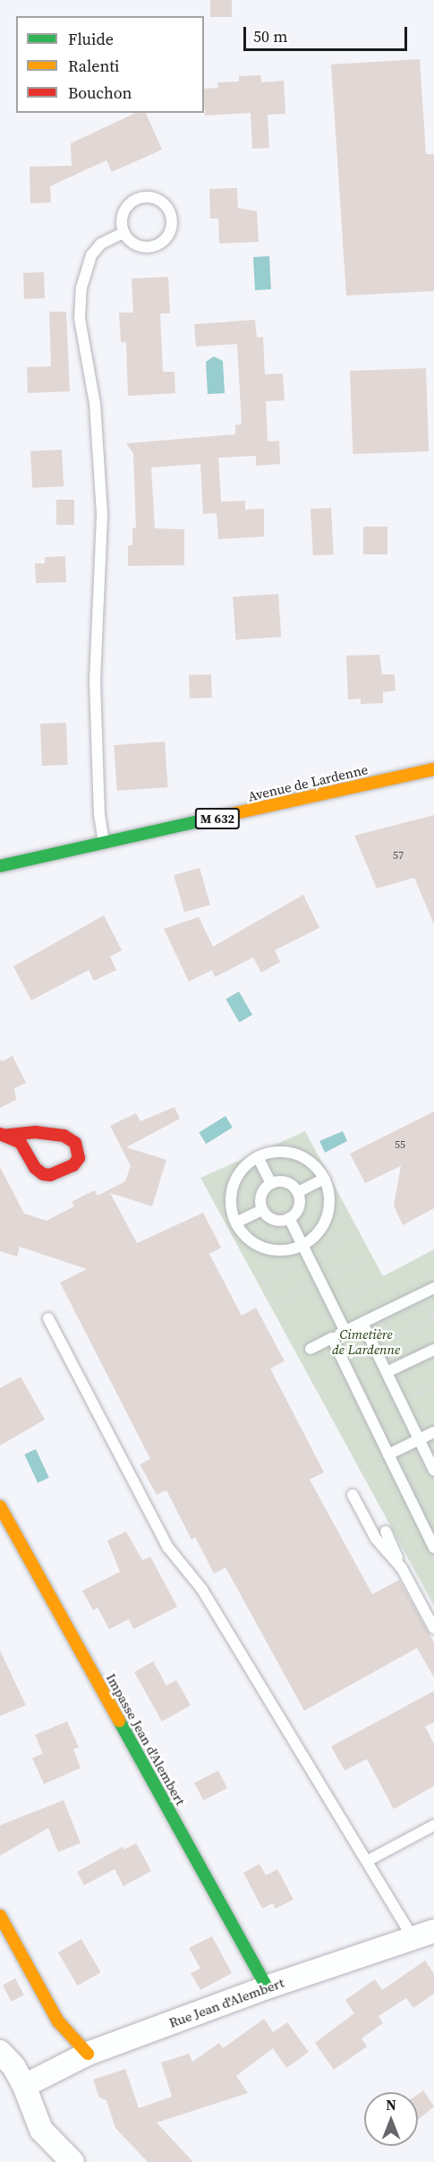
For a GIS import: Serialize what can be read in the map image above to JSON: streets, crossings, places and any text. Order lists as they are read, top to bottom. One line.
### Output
{"streets":{"street":["Avenue de Lardenne","M 632","Impasse Jean d'Alembert","Rue Jean d'Alembert"]},"crossings":[["Impasse Jean d'Alembert","Rue Jean d'Alembert"]],"parks":["Cimetière de Lardenne"],"house_numbers":["57","55"],"legend":["Fluide","Ralenti","Bouchon"],"scale_bar":"50 m","north":"top"}
